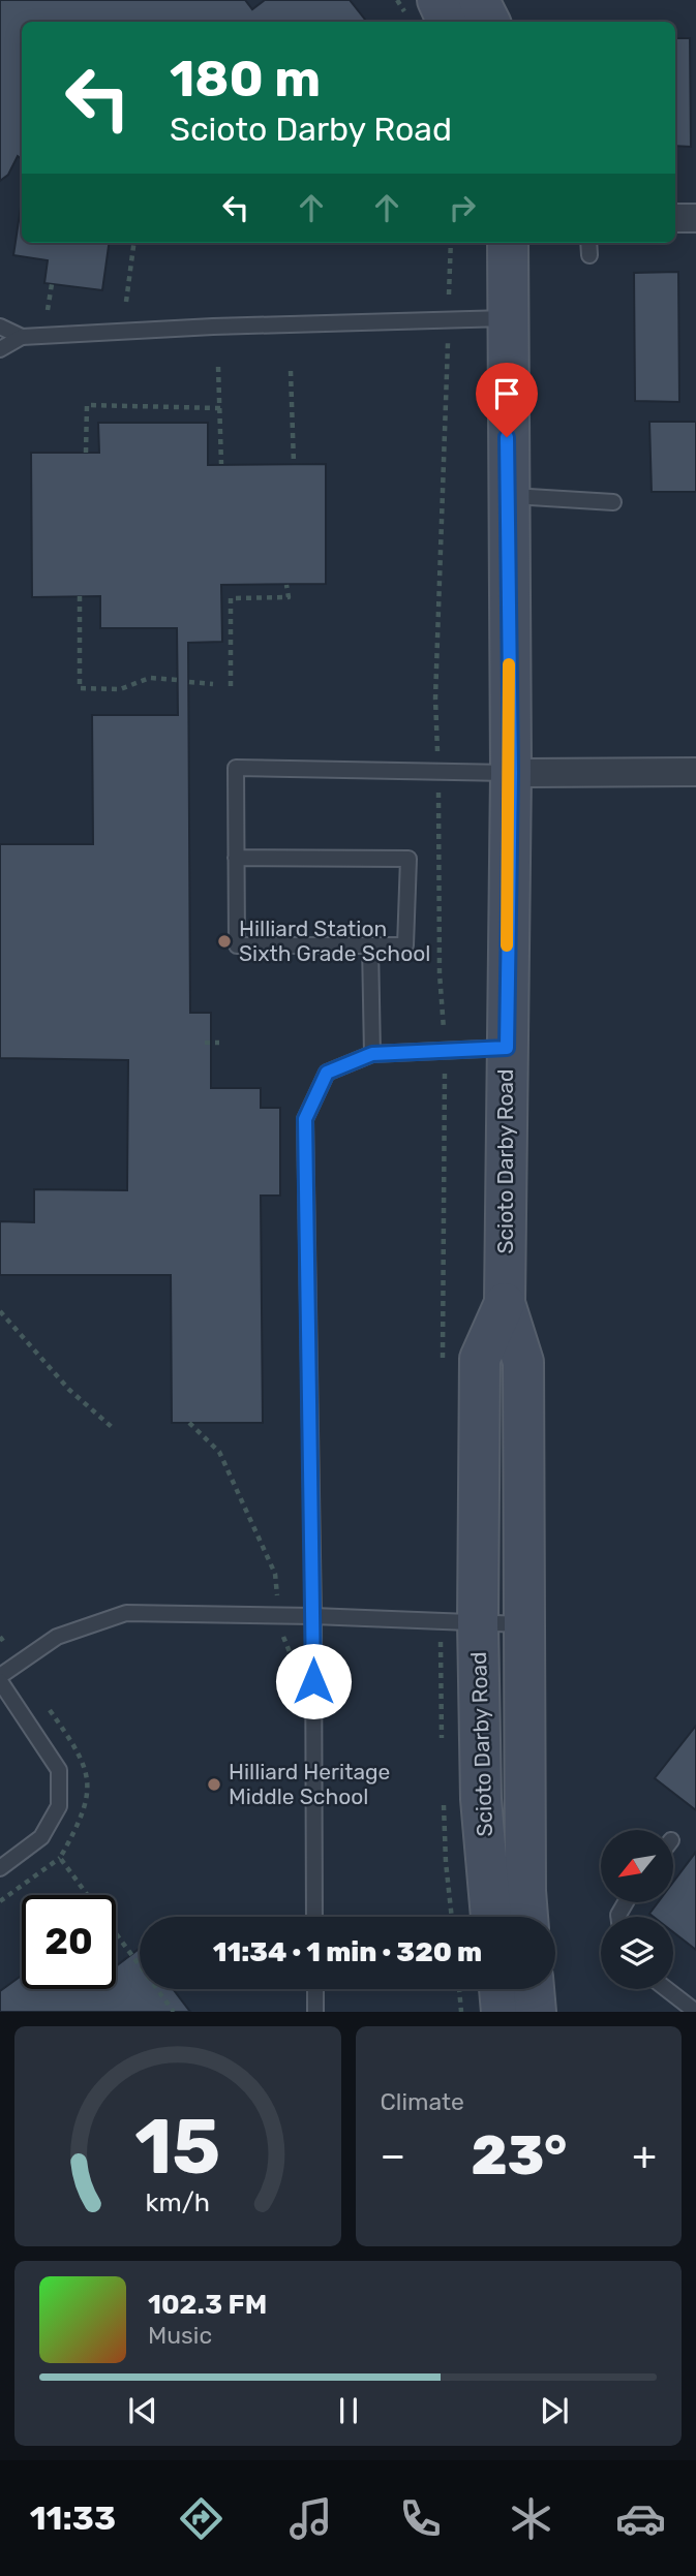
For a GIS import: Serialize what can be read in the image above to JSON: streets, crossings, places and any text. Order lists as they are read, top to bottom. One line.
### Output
{"streets":{"main road":["Scioto Darby Road"]},"places":["Hilliard Station Sixth Grade School","Hilliard Heritage Middle School"],"north":"bottom left","page":{"turn":["180 m","Scioto Darby Road"],"limit":"20","trip":"11:34 · 1 min · 320 m","tile":"Climate","heat":["−","23°","+"],"song":["102.3 FM","Music"],"tabs":"11:33","gauge":["15","km/h"]}}
